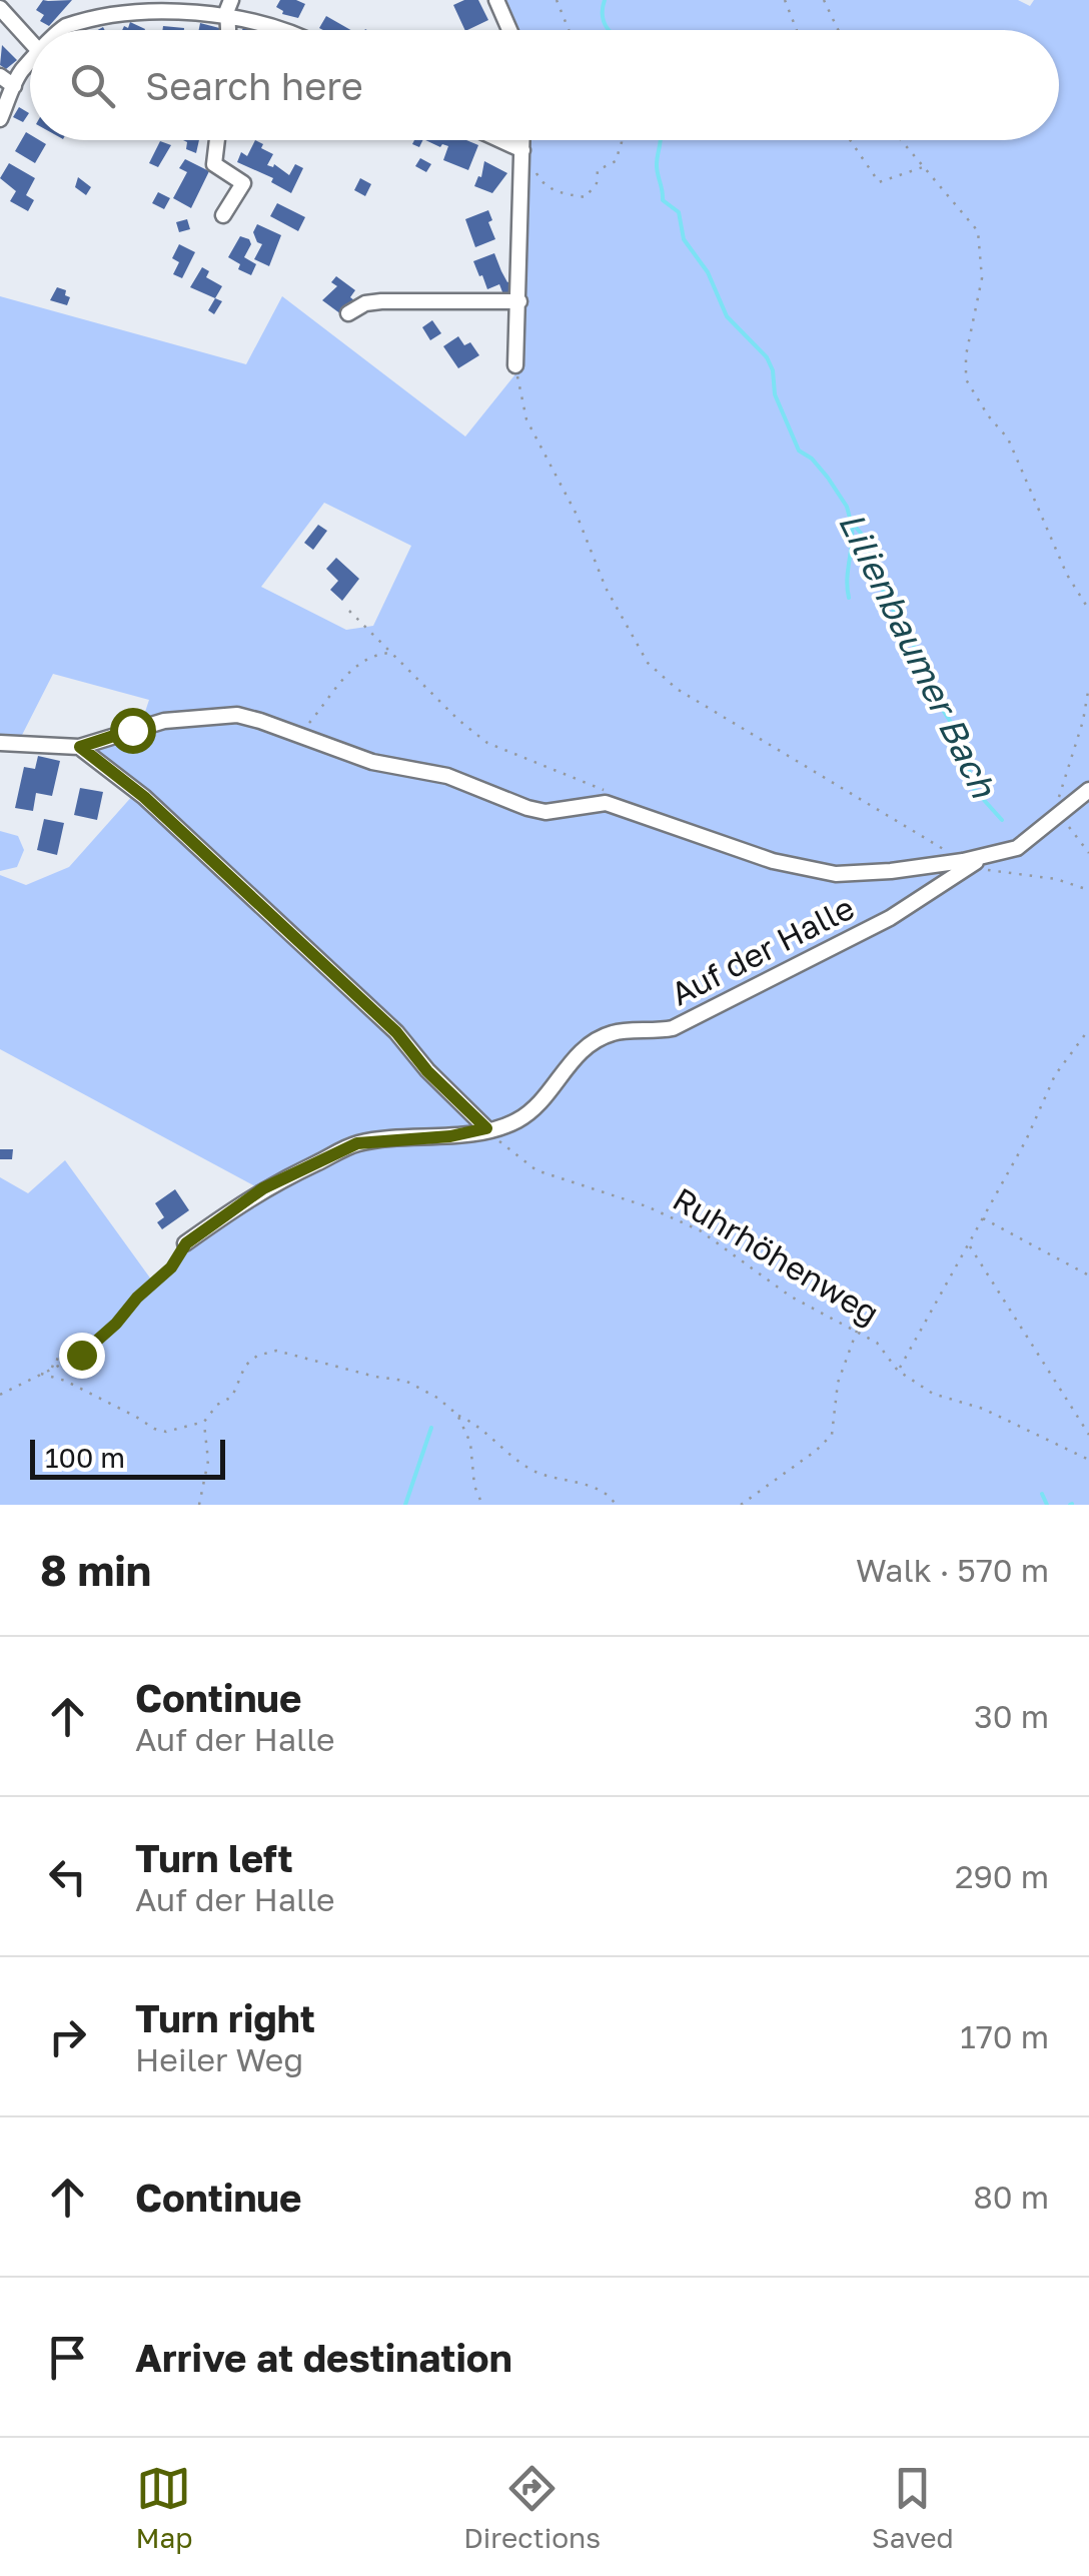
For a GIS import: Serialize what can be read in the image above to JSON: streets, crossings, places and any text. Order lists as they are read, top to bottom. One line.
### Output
{"streets":{"street":["Auf der Halle"],"path":["Ruhrhöhenweg"]},"crossings":[["Auf der Halle","Ruhrhöhenweg"]],"water":["Lilienbaumer Bach"],"scale_bar":"100 m","page":{"search":"Search here","scale":"100 m","heading":["8 min","Walk · 570 m"],"list":[["Continue","Auf der Halle","30 m"],["Turn left","Auf der Halle","290 m"],["Turn right","Heiler Weg","170 m"],["Continue","80 m"],"Arrive at destination"],"nav":["Map","Directions","Saved"]}}
